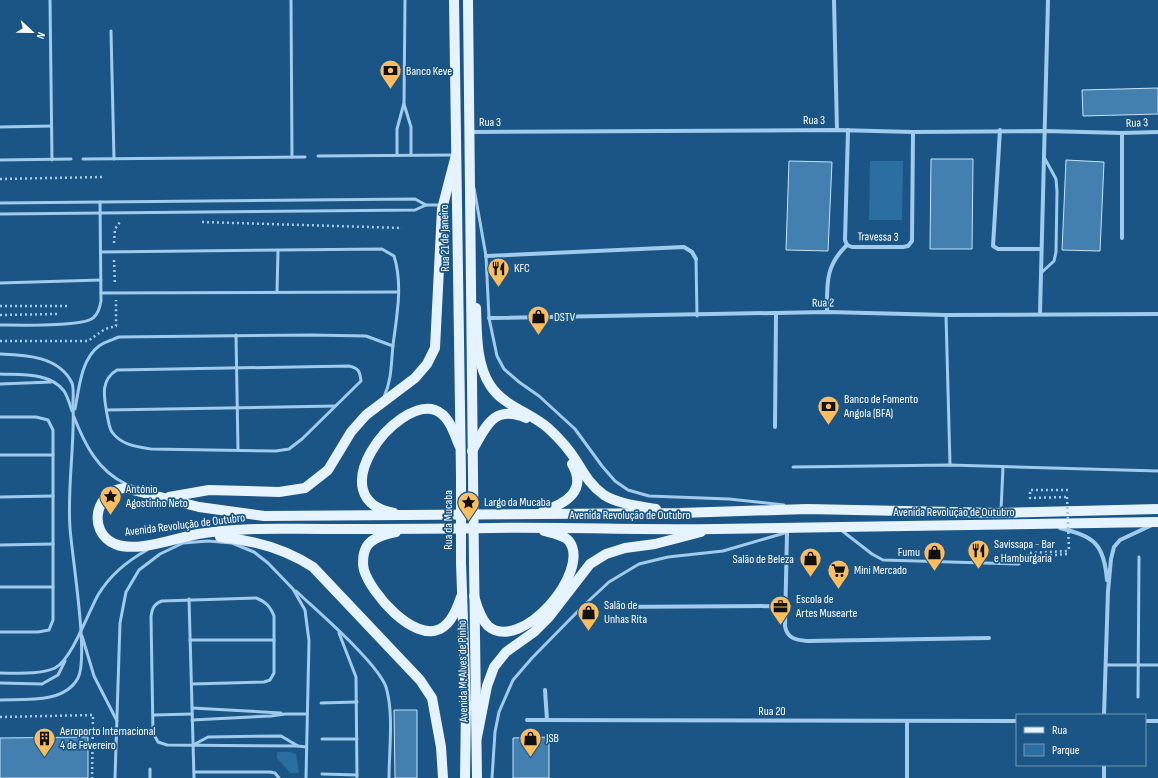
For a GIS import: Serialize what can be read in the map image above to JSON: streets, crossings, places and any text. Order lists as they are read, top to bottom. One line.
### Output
{"streets":{"main road":["Rua 21 de Janeiro","Avenida Revolução de Outubro","Rua da Mucaba","Avenida M. Alves de Pinho"],"street":["Rua 3","Travessa 3","Rua 2","Rua 20"]},"crossings":[["Rua 3","Travessa 3"],["Rua 3","Rua 21 de Janeiro"],["Rua 21 de Janeiro","Rua da Mucaba"],["Rua da Mucaba","Avenida M. Alves de Pinho"]],"places":{"bank":["Banco Keve","Banco de Fomento Angola (BFA)"],"restaurant":["KFC","Savissapa - Bar e Hamburgaria"],"shop":["DSTV","Fumu","Salão de Beleza","Salão de Unhas Rita","JSB"],"place":["António Agostinho Neto","Largo da Mucaba"],"supermarket":["Mini Mercado"],"office":["Escola de Artes Musearte"],"building":["Aeroporto Internacional 4 de Fevereiro"]},"legend":["Rua","Parque"],"north":"right"}
